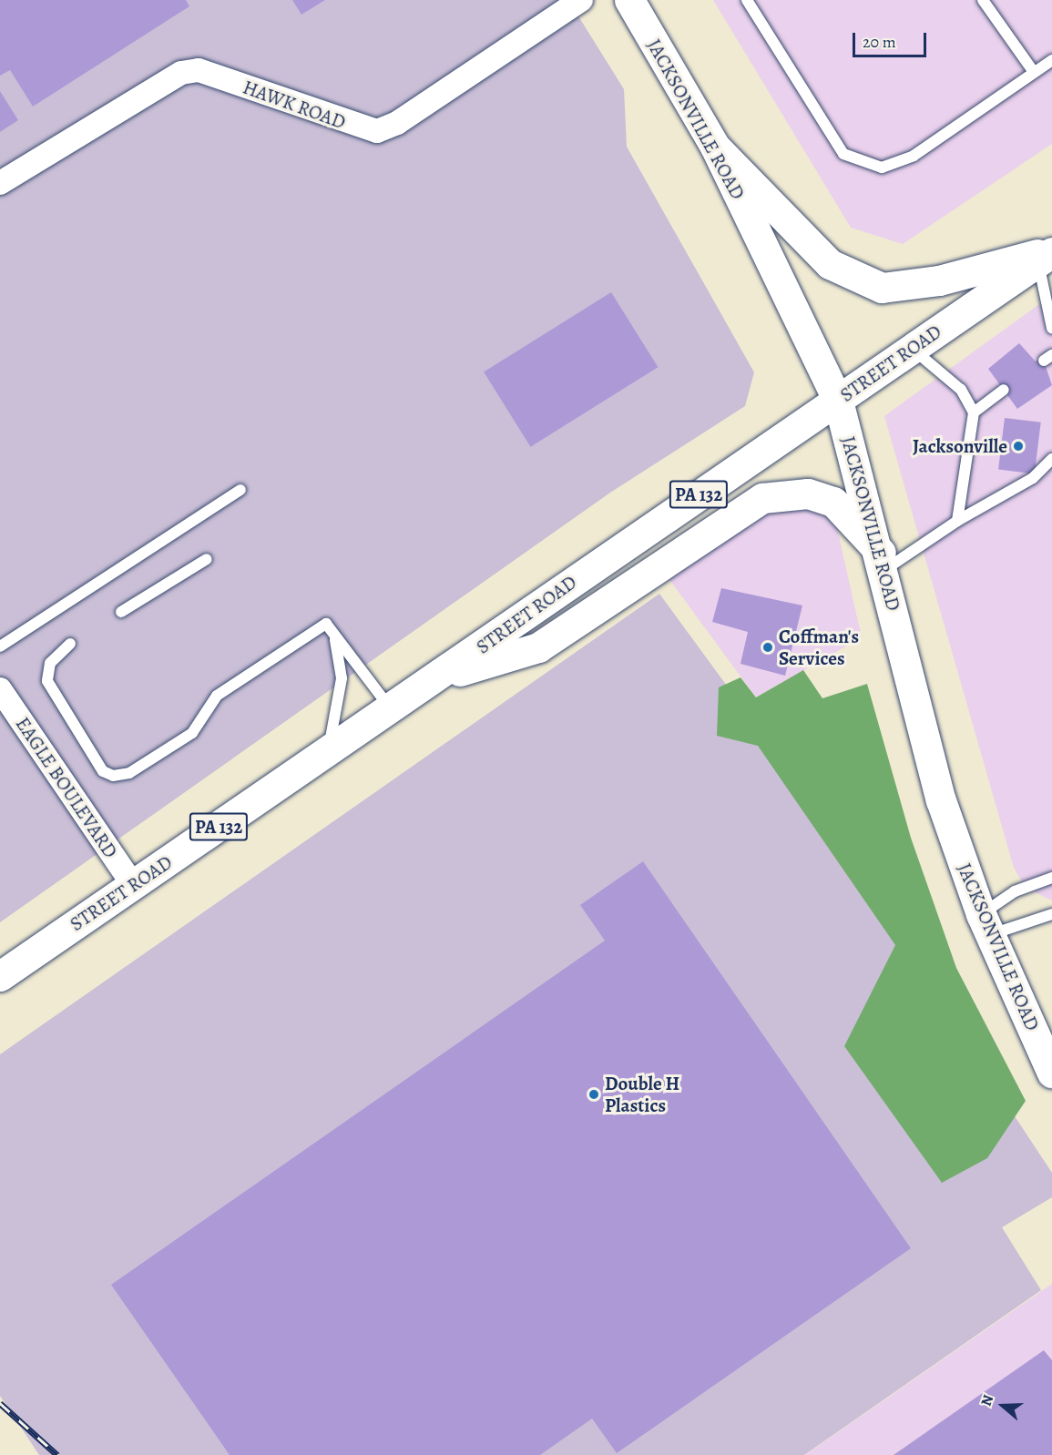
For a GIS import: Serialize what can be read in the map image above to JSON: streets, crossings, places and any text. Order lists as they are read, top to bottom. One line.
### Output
{"streets":{"main road":["JACKSONVILLE ROAD","STREET ROAD","PA 132"],"street":["HAWK ROAD","EAGLE BOULEVARD"]},"crossings":[["JACKSONVILLE ROAD","STREET ROAD"],["STREET ROAD","EAGLE BOULEVARD"]],"places":["Jacksonville","Coffman's Services","Double H Plastics"],"scale_bar":"20 m","north":"left"}
